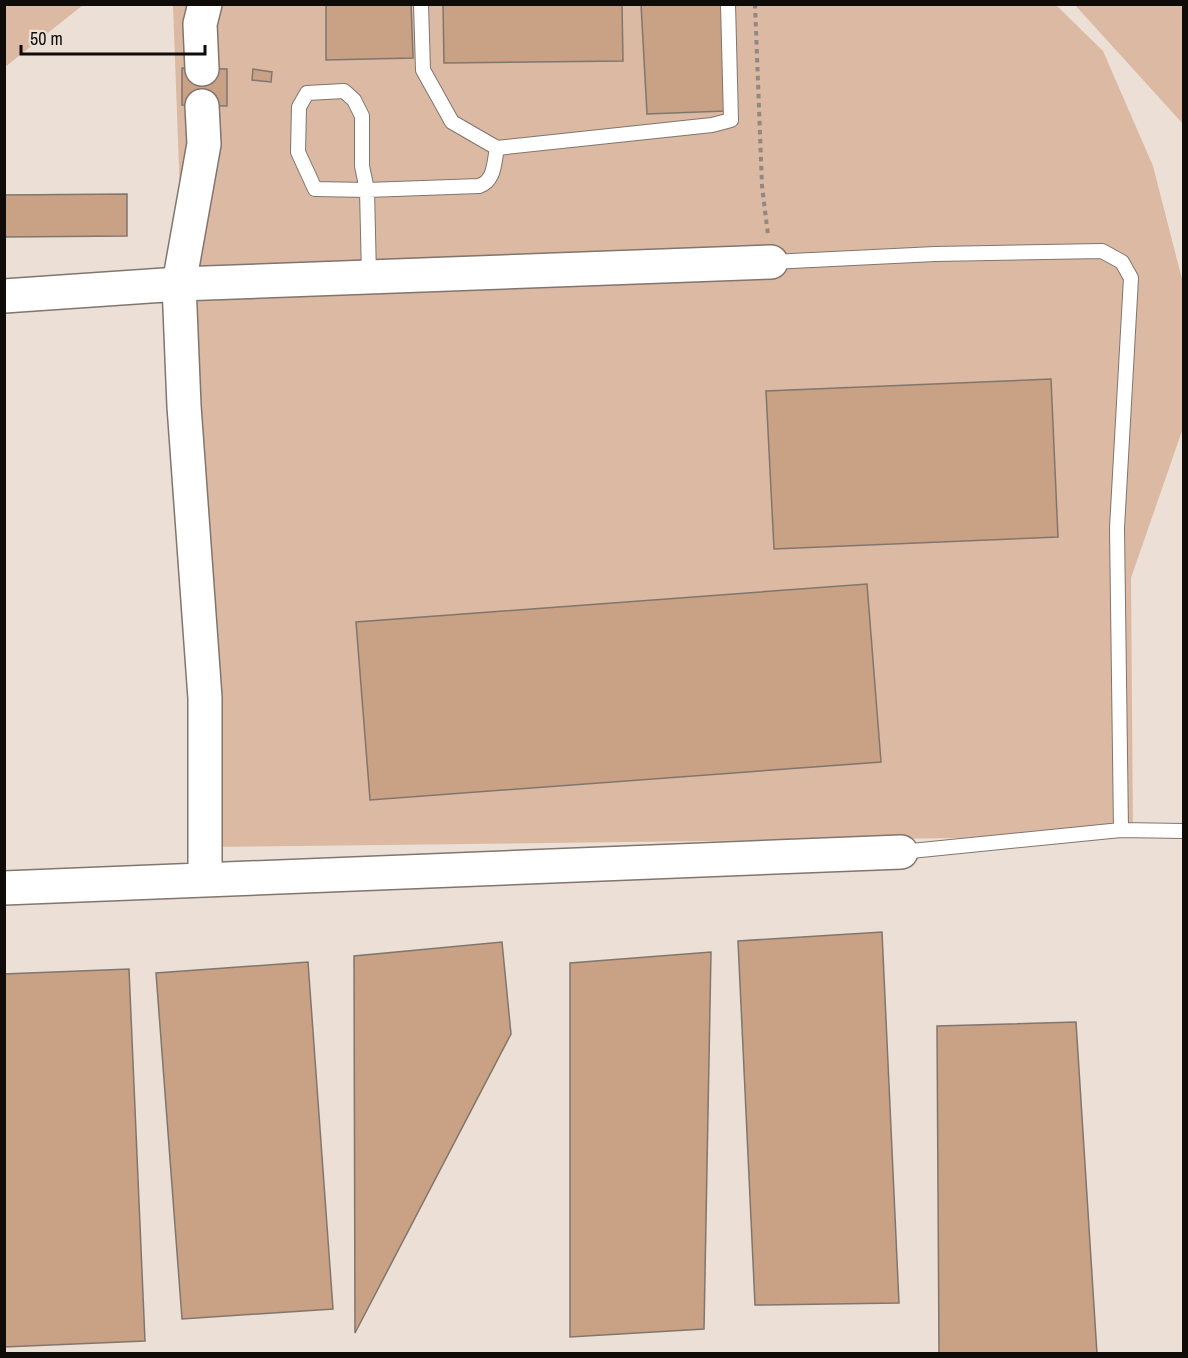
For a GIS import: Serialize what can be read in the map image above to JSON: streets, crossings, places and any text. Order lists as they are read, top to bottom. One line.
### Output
{"scale_bar":"50 m"}
